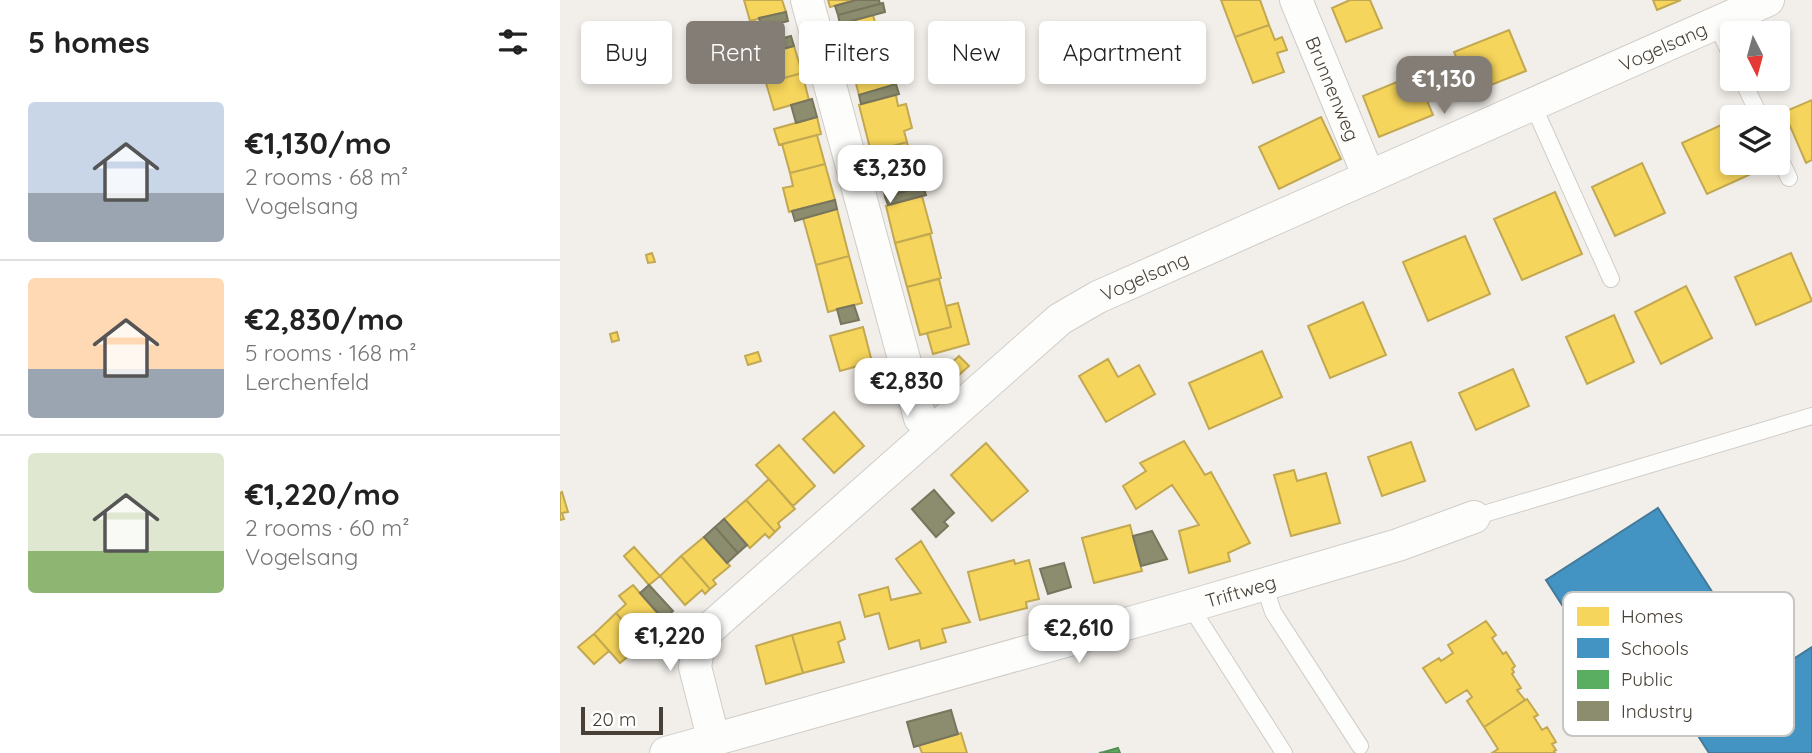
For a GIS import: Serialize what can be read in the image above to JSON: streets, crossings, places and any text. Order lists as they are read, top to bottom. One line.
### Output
{"streets":{"street":["Vogelsang","Brunnenweg","Triftweg"]},"crossings":[["Vogelsang","Brunnenweg"],["Vogelsang","Triftweg"]],"legend":["Homes","Schools","Public","Industry"],"scale_bar":"20 m","north":"bottom","page":{"heading":"5 homes","chip":["Buy","Rent","Filters","New","Apartment"],"price":["€1,130","€3,230","€2,830","€2,610","€1,220"],"list":[{"name":"€1,130/mo","note":"2 rooms · 68 m² · Vogelsang"},{"name":"€2,830/mo","note":"5 rooms · 168 m² · Lerchenfeld"},{"name":"€1,220/mo","note":"2 rooms · 60 m² · Vogelsang"}],"scale":"20 m"}}
